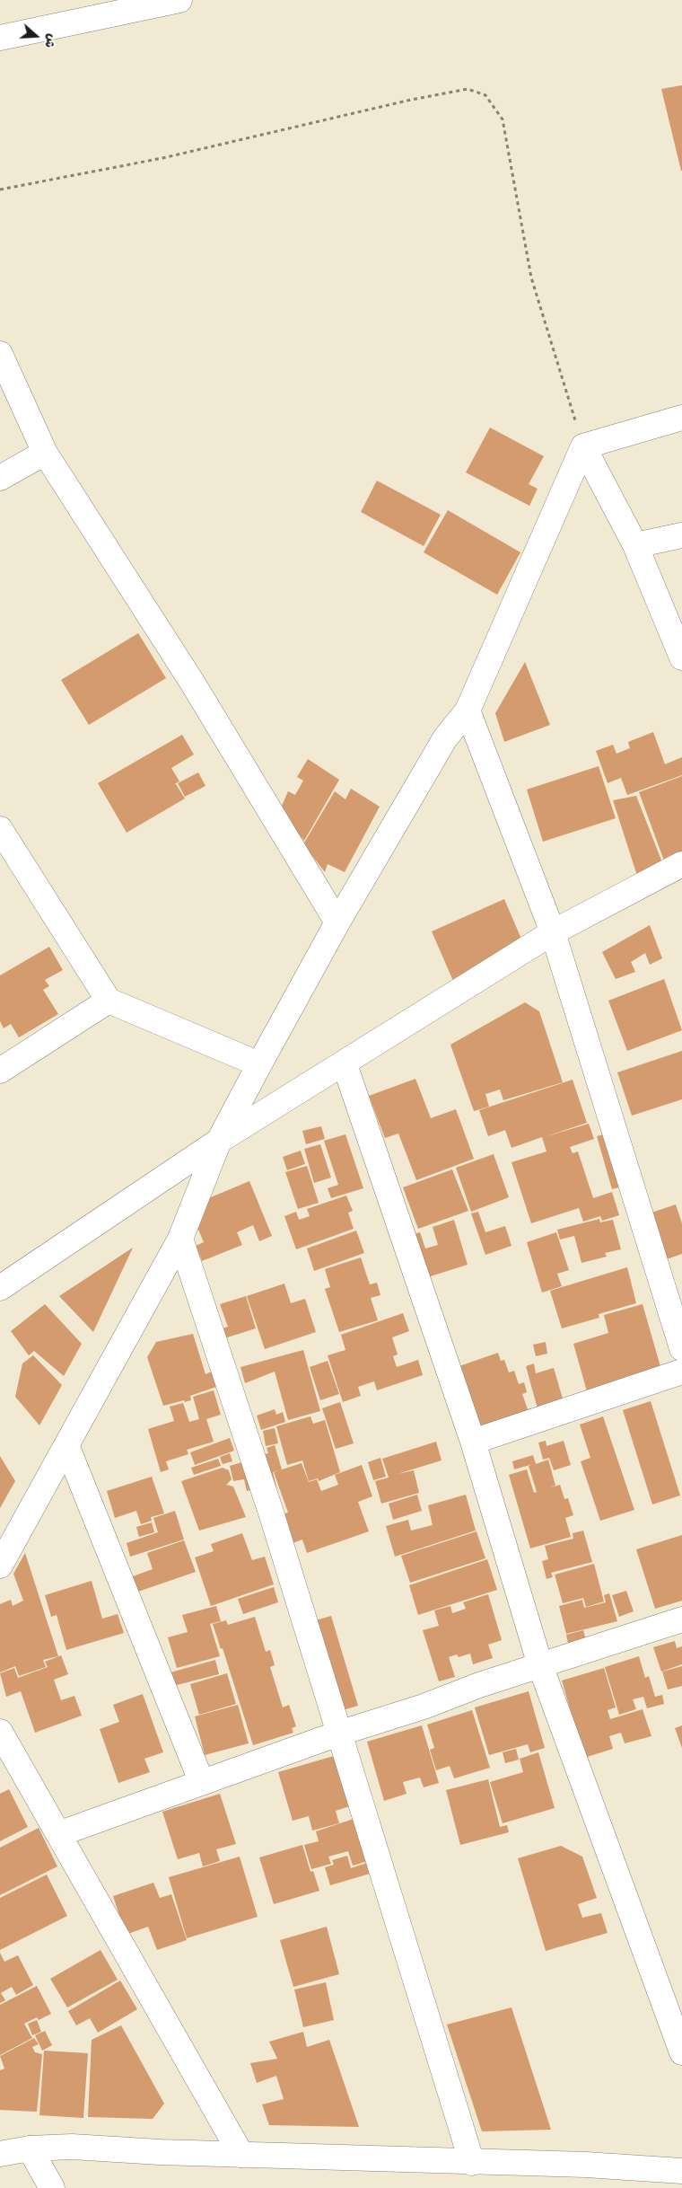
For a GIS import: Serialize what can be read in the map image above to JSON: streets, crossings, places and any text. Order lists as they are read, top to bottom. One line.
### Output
{"north":"right"}
